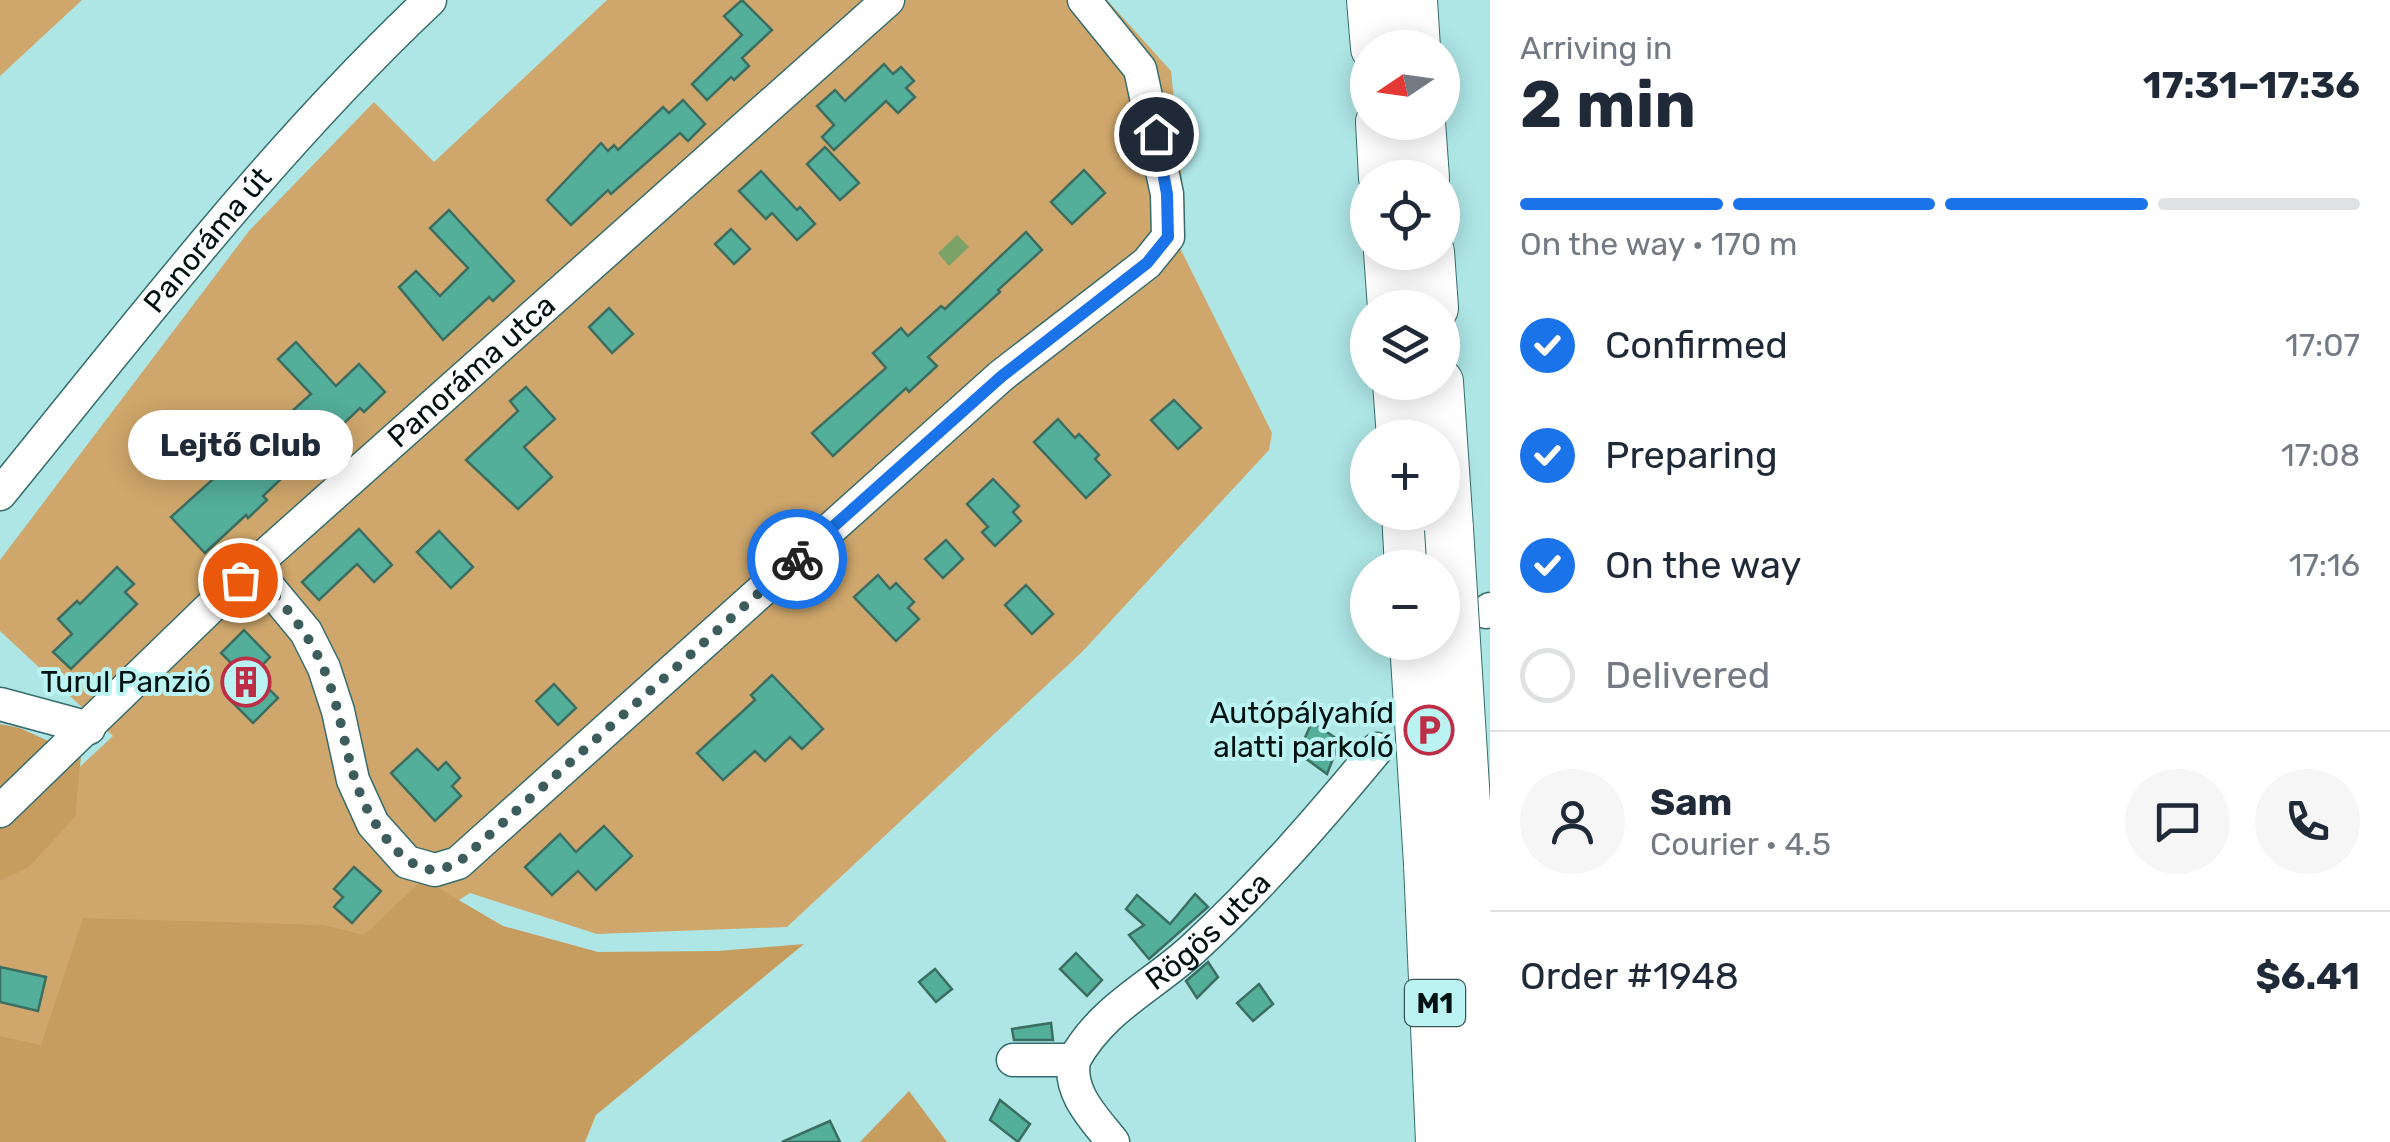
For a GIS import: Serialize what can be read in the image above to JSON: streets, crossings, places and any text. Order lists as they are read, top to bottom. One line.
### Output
{"streets":{"highway":["M1"],"street":["Panoráma út","Panoráma utca","Rögös utca"]},"places":{"other":["Lejtő Club"],"building":["Turul Panzió"],"parking":["Autópályahíd alatti parkoló"]},"north":"left","page":{"heading":["2 min","Arriving in","17:31–17:36"],"panel":["Sam","Courier · 4.5","Order #1948","$6.41"],"map_buttons":["+","−"],"bar":"On the way · 170 m","list":[["Confirmed","17:07"],["Preparing","17:08"],["On the way","17:16"],"Delivered"],"bubble":"Lejtő Club"}}
